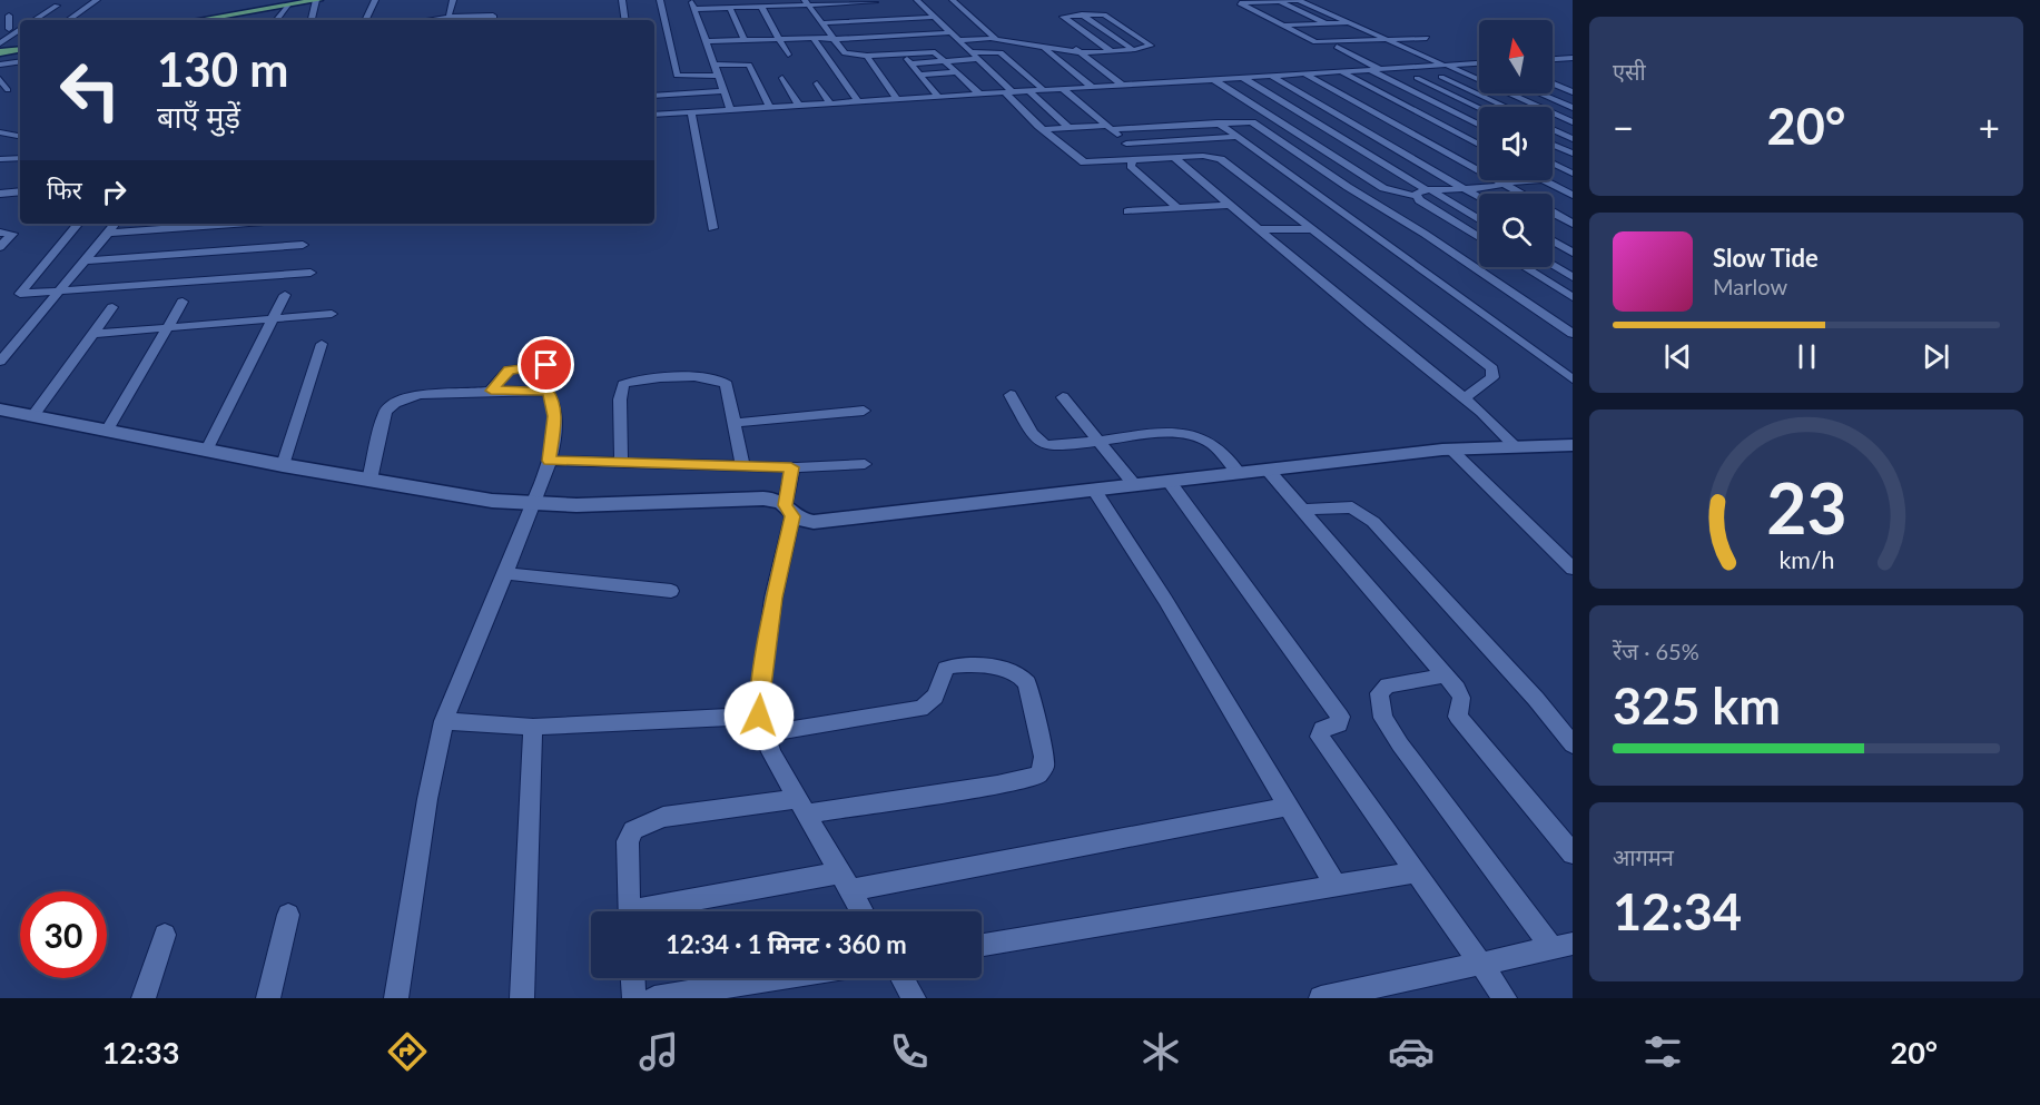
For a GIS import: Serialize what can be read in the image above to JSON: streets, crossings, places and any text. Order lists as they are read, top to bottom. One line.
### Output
{"north":"top","page":{"tile":["एसी",["रेंज · 65%","325 km"],["आगमन","12:34"]],"turn":["130 m","बाएँ मुड़ें"],"heat":["−","20°","+"],"then":"फिर","song":["Slow Tide","Marlow"],"limit":"30","trip":"12:34 · 1 मिनट · 360 m","tabs":["12:33","20°"],"gauge":["23","km/h"]}}
